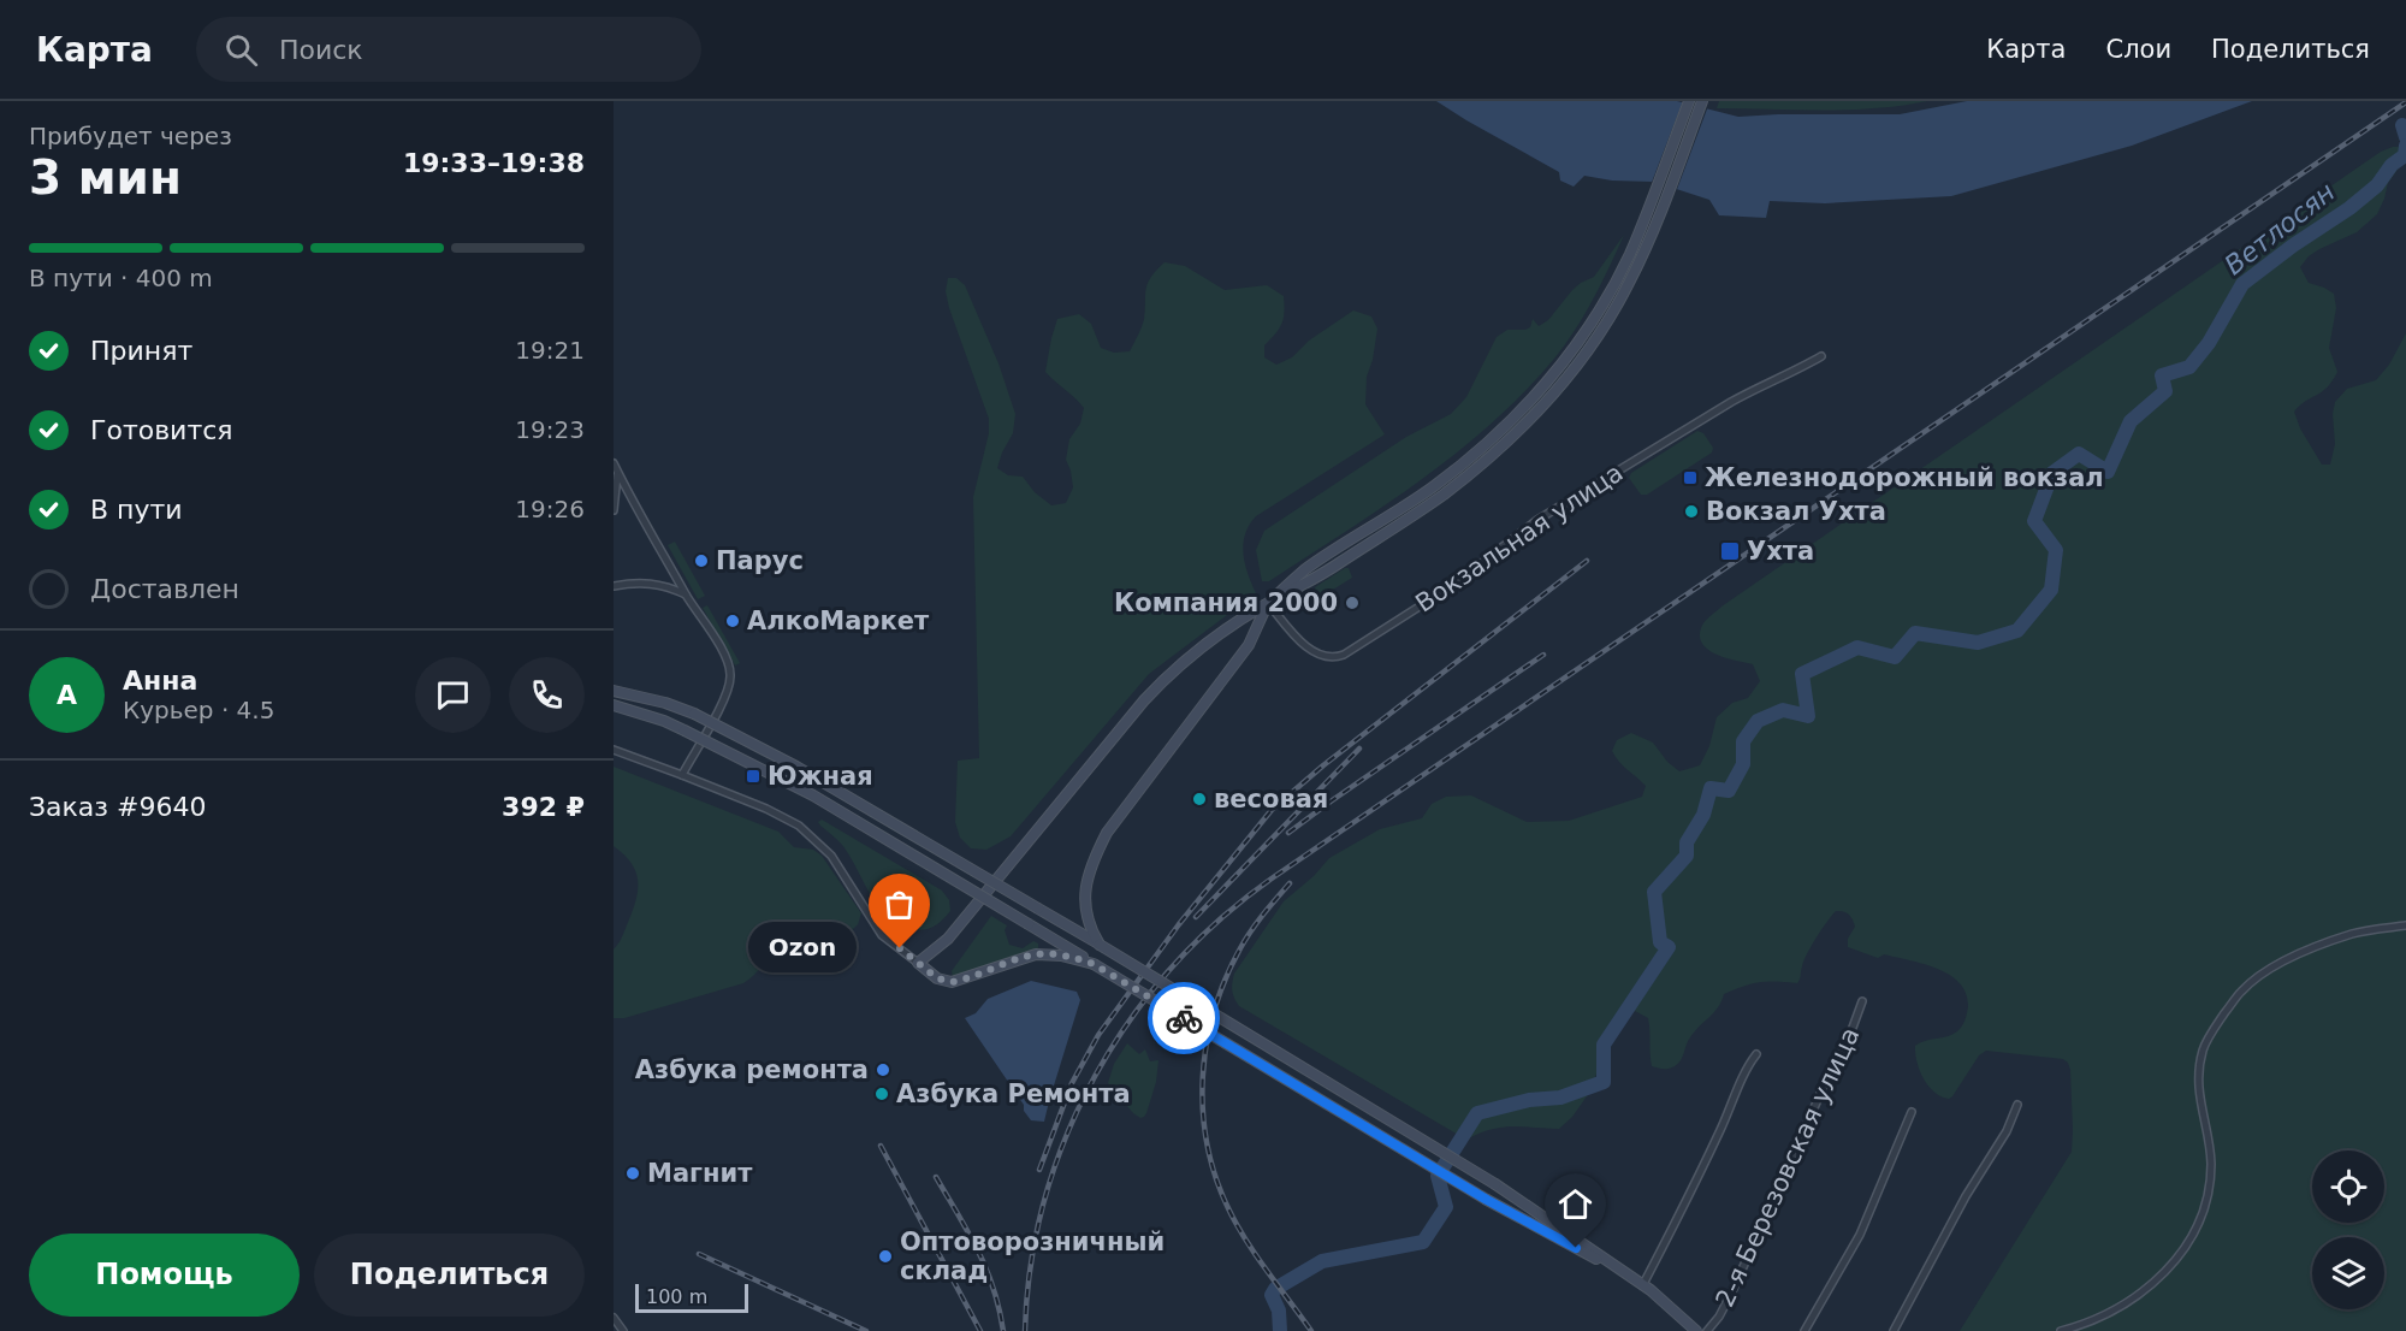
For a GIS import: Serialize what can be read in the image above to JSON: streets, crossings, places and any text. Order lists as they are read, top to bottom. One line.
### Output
{"streets":{"street":["Вокзальная улица","2-я Березовская улица"]},"water":["Ветлосян"],"places":{"transit":["Железнодорожный вокзал","Ухта","Южная"],"other":["Вокзал Ухта","Парус","Компания 2000","АлкоМаркет","весовая","Ozon","Азбука ремонта","Азбука Ремонта","Магнит","Оптоворозничный склад"]},"scale_bar":"100 m","page":{"header":"Карта","search":"Поиск","nav":["Карта","Слои","Поделиться"],"heading":["3 мин","Прибудет через","19:33–19:38"],"panel":["Анна","Курьер · 4.5","Заказ #9640","392 ₽"],"bar":"В пути · 400 m","list":[["Принят","19:21"],["Готовится","19:23"],["В пути","19:26"],"Доставлен"],"round":"А","bubble":"Ozon","buttons":["Помощь","Поделиться"],"scale":"100 m"}}
